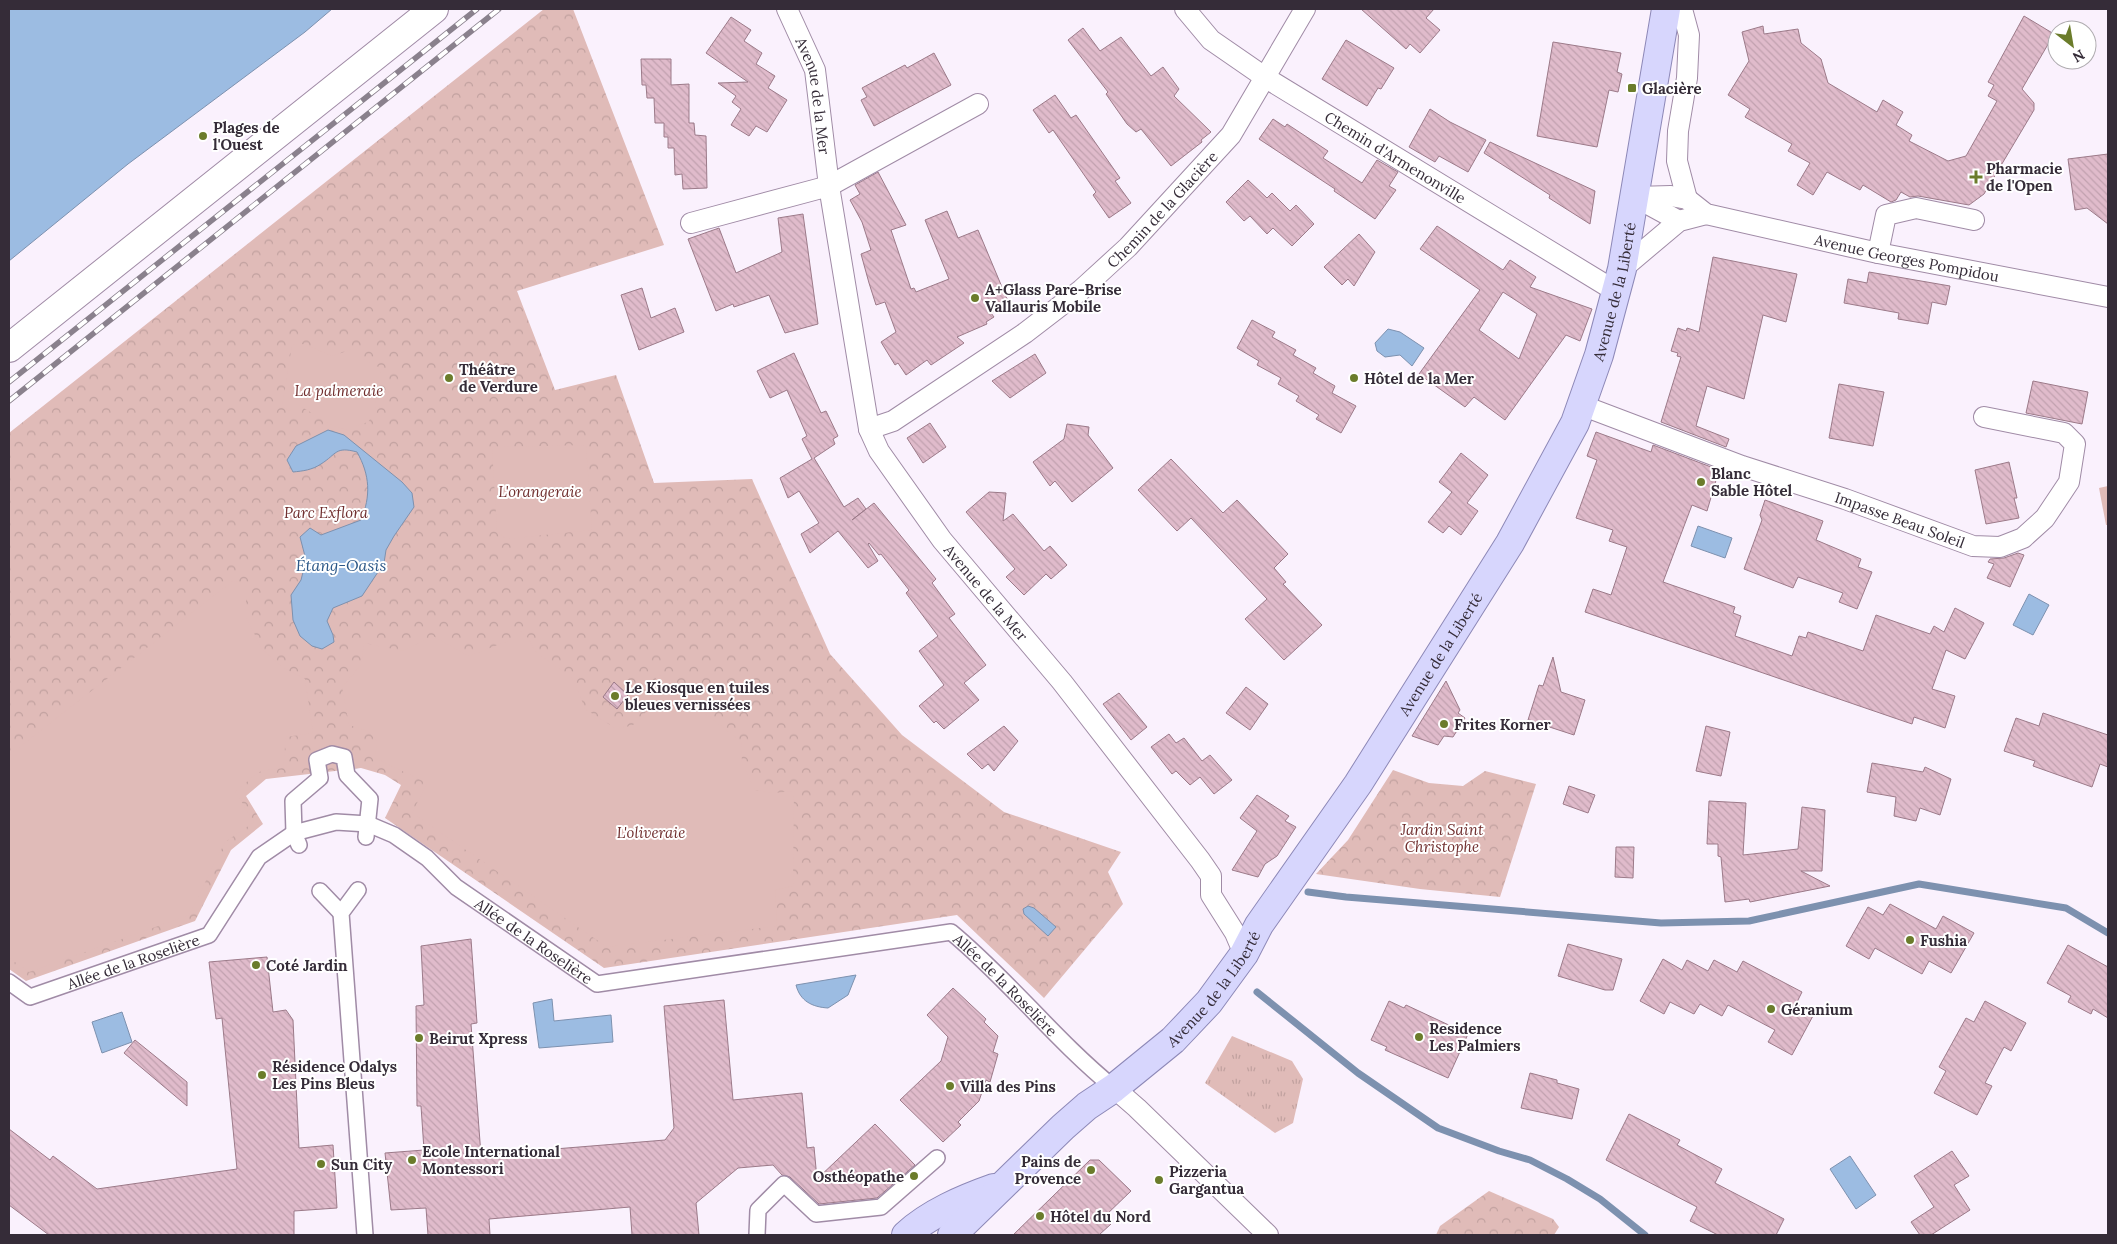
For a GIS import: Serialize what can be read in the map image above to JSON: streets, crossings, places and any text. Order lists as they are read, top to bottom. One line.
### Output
{"streets":{"main road":["Avenue de la Liberté"],"street":["Avenue de la Mer","Chemin d'Armenonville","Chemin de la Glacière","Avenue Georges Pompidou","Impasse Beau Soleil","Allée de la Roselière"]},"crossings":[["Avenue de la Mer","Chemin de la Glacière"],["Avenue de la Mer","Avenue de la Liberté"],["Chemin d'Armenonville","Chemin de la Glacière"],["Chemin d'Armenonville","Avenue Georges Pompidou"],["Chemin d'Armenonville","Avenue de la Liberté"],["Avenue Georges Pompidou","Avenue de la Liberté"],["Avenue de la Liberté","Impasse Beau Soleil"],["Avenue de la Liberté","Allée de la Roselière"]],"water":["Étang-Oasis"],"parks":["La palmeraie","L'orangeraie","Parc Exflora","Jardin Saint Christophe","L'oliveraie"],"places":{"transit":["Glacière"],"other":["Plages de l'Ouest","A+Glass Pare-Brise Vallauris Mobile","Théâtre de Verdure","Hôtel de la Mer","Blanc Sable Hôtel","Le Kiosque en tuiles bleues vernissées","Frites Korner","Fushia","Coté Jardin","Géranium","Residence Les Palmiers","Beirut Xpress","Résidence Odalys Les Pins Bleus","Villa des Pins","Ecole International Montessori","Sun City","Pains de Provence","Osthéopathe","Pizzeria Gargantua","Hôtel du Nord"],"health":["Pharmacie de l'Open"]},"north":"bottom right"}
